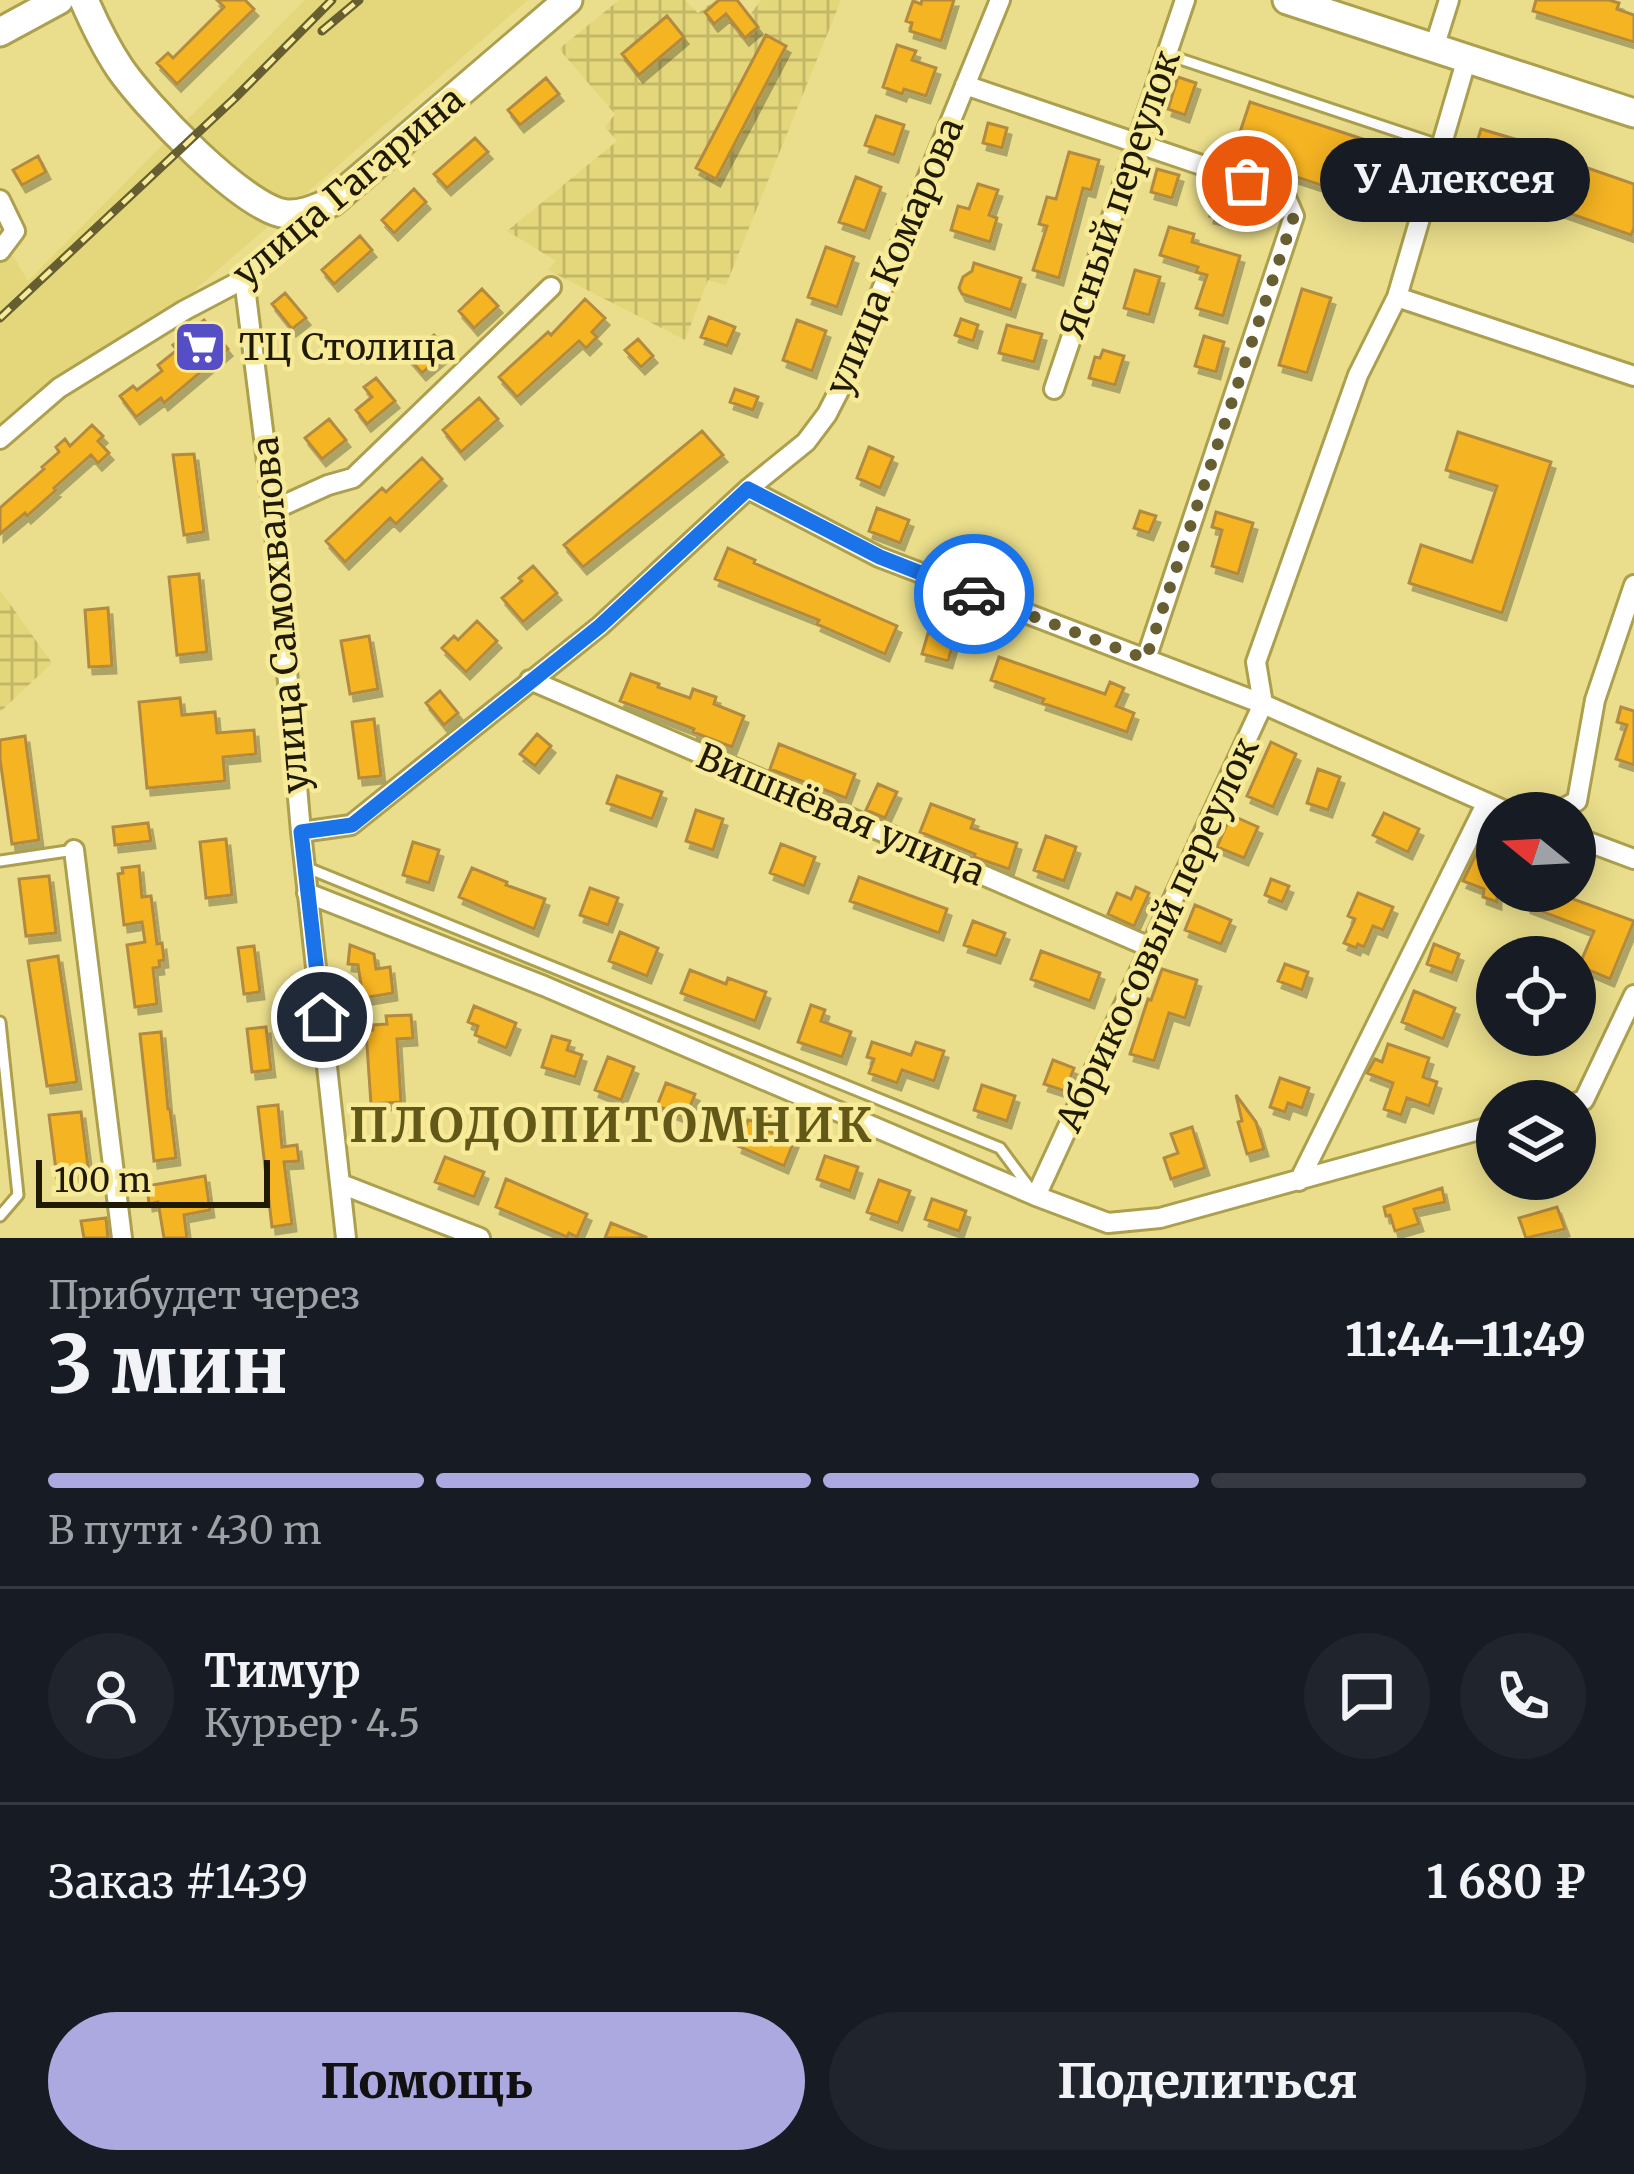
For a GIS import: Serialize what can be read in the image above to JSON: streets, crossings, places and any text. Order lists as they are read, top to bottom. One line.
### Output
{"streets":{"street":["улица Гагарина","Ясный переулок","улица Комарова","улица Самохвалова","Вишнёвая улица","Абрикосовый переулок"]},"crossings":[["улица Гагарина","улица Самохвалова"],["улица Комарова","улица Самохвалова"],["улица Комарова","Вишнёвая улица"],["Вишнёвая улица","Абрикосовый переулок"]],"districts":["ПЛОДОПИТОМНИК"],"places":{"other":["У Алексея"],"supermarket":["ТЦ Столица"]},"scale_bar":"100 m","north":"left","page":{"bubble":"У Алексея","scale":"100 m","heading":["3 мин","Прибудет через","11:44–11:49"],"panel":["Тимур","Курьер · 4.5","Заказ #1439","1 680 ₽"],"bar":"В пути · 430 m","buttons":["Помощь","Поделиться"]}}
